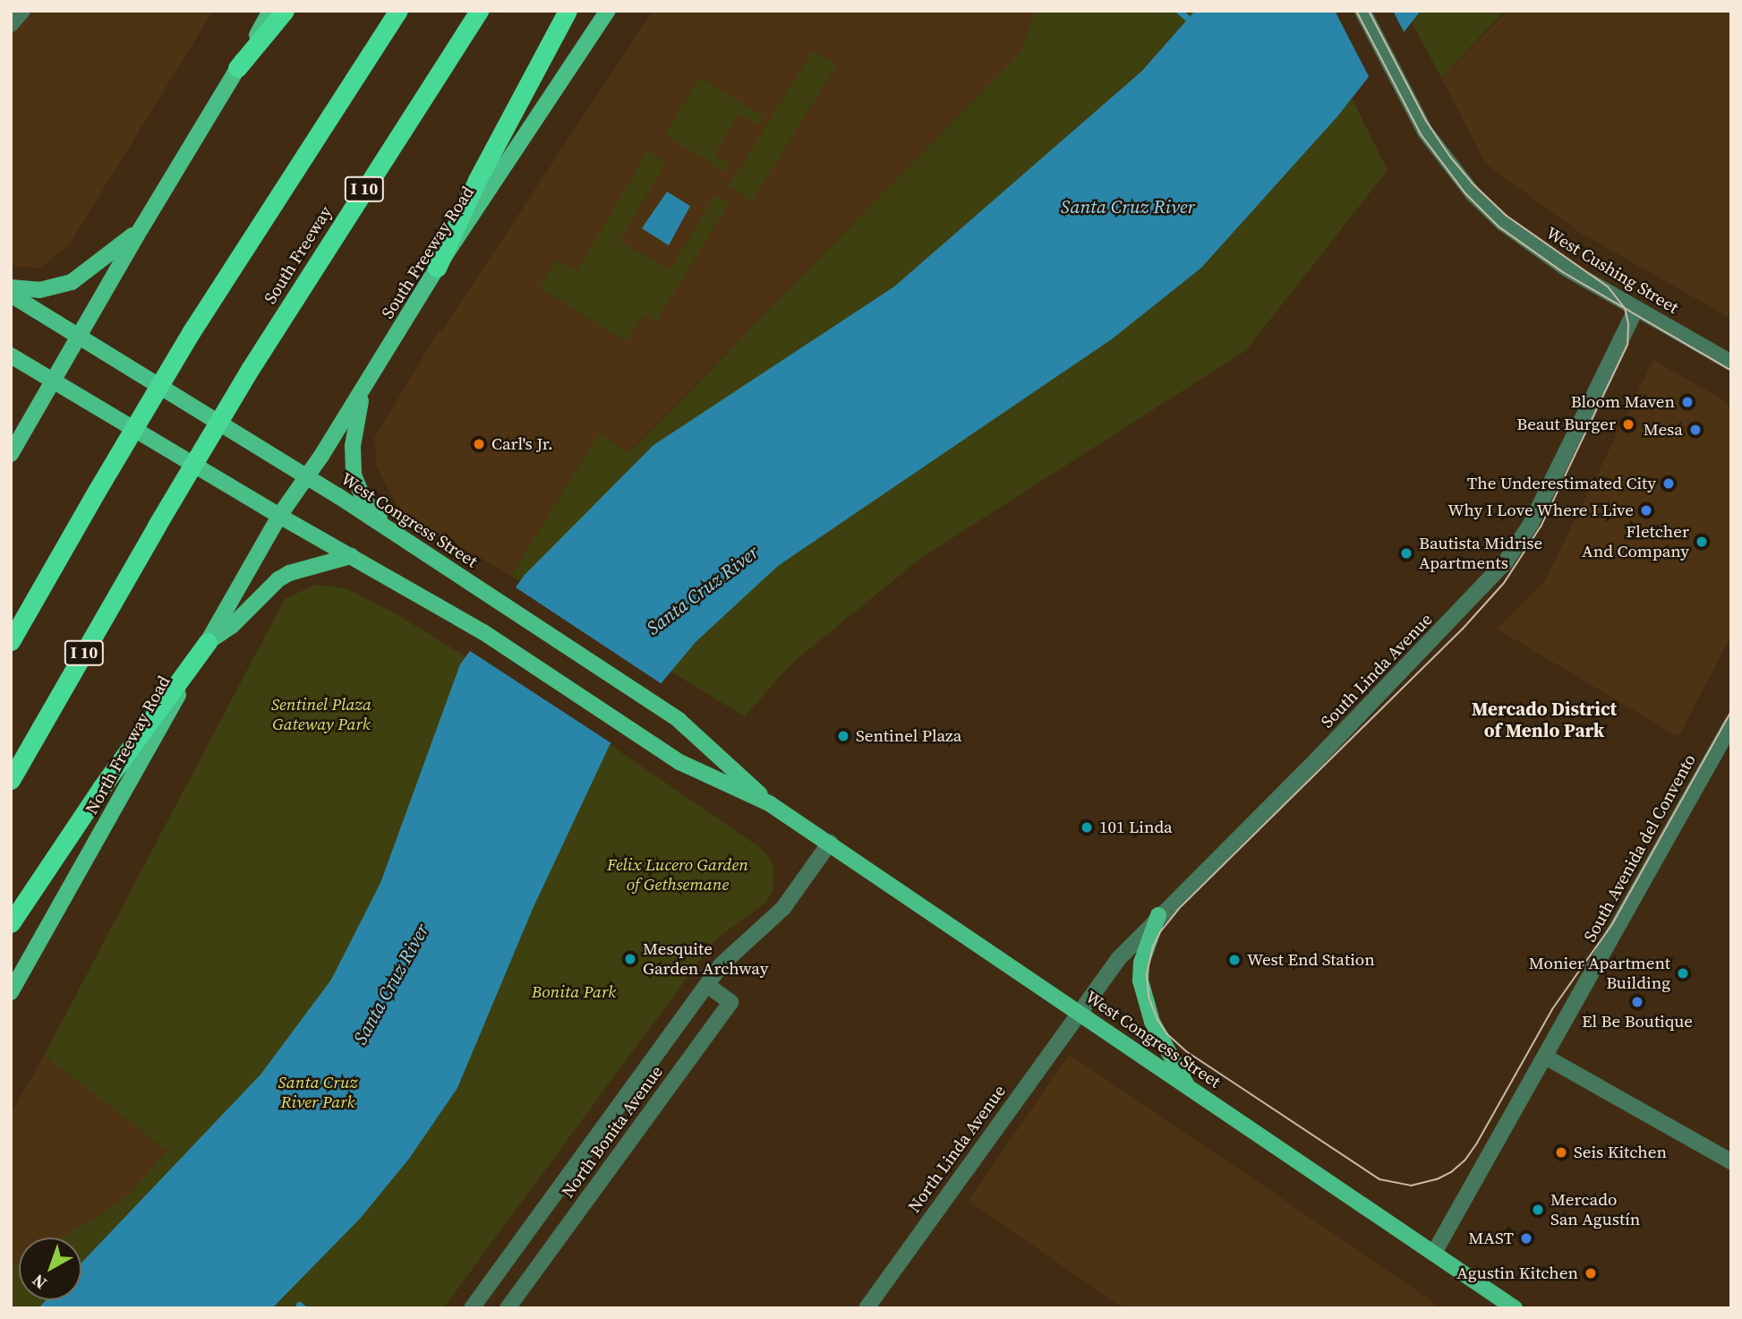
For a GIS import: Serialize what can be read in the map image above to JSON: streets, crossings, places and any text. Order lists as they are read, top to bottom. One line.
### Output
{"streets":{"highway":["I 10","South Freeway"],"main road":["South Freeway Road","West Congress Street","North Freeway Road"],"street":["West Cushing Street","South Linda Avenue","South Avenida del Convento","North Bonita Avenue","North Linda Avenue"]},"crossings":[["South Freeway Road","West Congress Street"],["South Freeway Road","North Freeway Road"],["West Cushing Street","South Linda Avenue"],["West Congress Street","South Linda Avenue"],["West Congress Street","North Freeway Road"],["West Congress Street","South Avenida del Convento"],["West Congress Street","North Bonita Avenue"],["West Congress Street","North Linda Avenue"],["South Linda Avenue","North Linda Avenue"]],"districts":["Mercado District of Menlo Park"],"water":["Santa Cruz River"],"parks":["Sentinel Plaza Gateway Park","Felix Lucero Garden of Gethsemane","Bonita Park","Santa Cruz River Park"],"places":["Bloom Maven","Beaut Burger","Mesa","Carl's Jr.","The Underestimated City","Why I Love Where I Live","Fletcher And Company","Bautista Midrise Apartments","Sentinel Plaza","101 Linda","Mesquite Garden Archway","West End Station","Monier Apartment Building","El Be Boutique","Seis Kitchen","Mercado San Agustín","MAST","Agustin Kitchen"],"north":"bottom left"}
